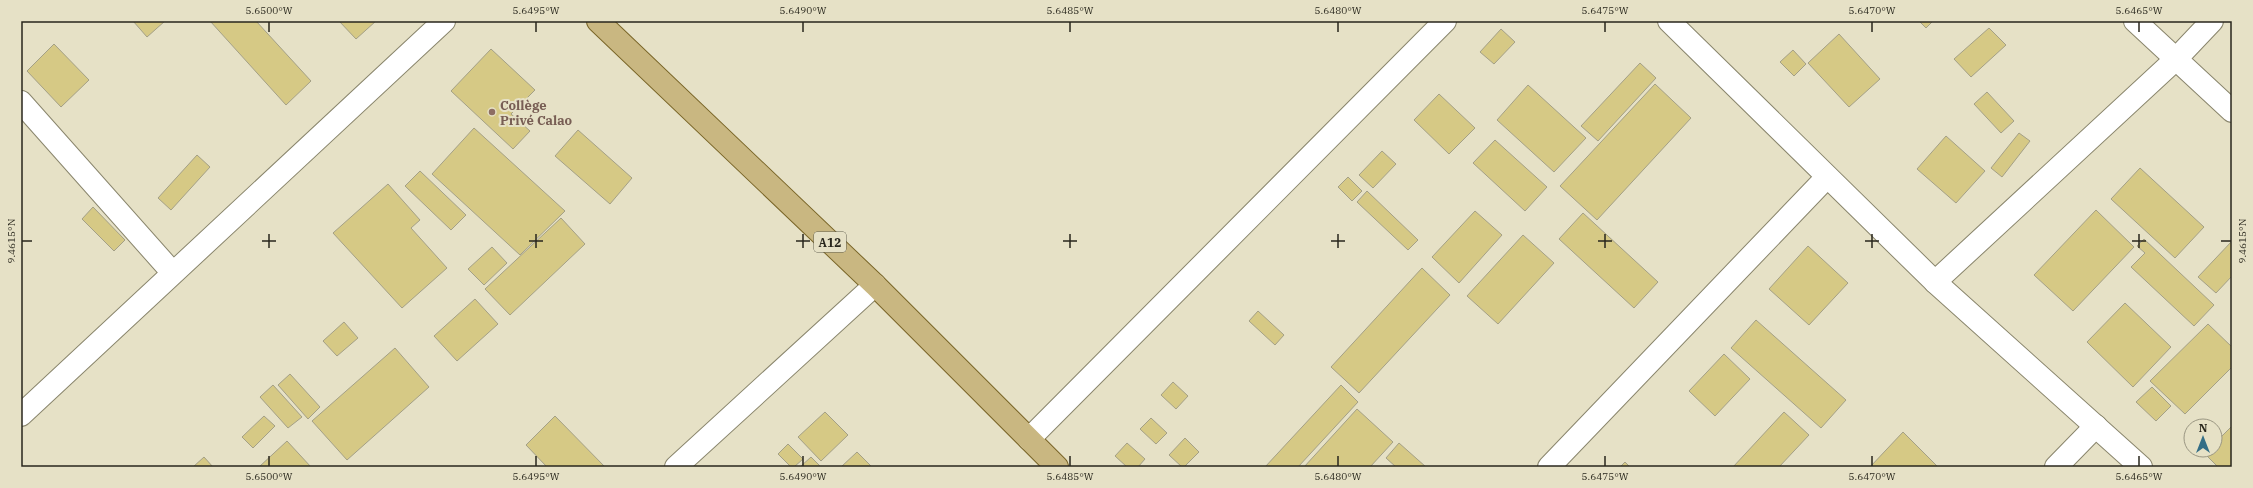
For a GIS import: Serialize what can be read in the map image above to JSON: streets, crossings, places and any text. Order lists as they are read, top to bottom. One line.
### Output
{"streets":{"main road":["A12"]},"places":["Collège Privé Calao"],"north":"top","coordinates":["5.6500°W","5.6495°W","5.6490°W","5.6485°W","5.6480°W","5.6475°W","5.6470°W","5.6465°W","9.4615°N"]}
